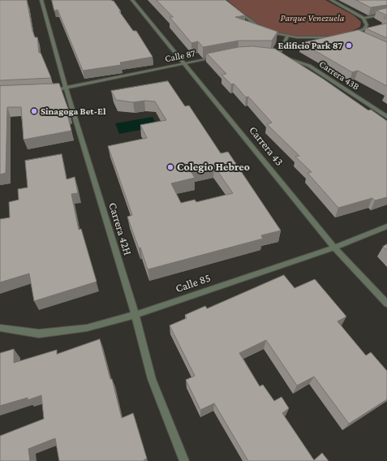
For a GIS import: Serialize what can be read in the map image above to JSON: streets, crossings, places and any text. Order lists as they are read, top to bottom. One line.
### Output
{"streets":{"street":["Calle 87","Carrera 43B","Carrera 43","Carrera 42H","Calle 85"]},"crossings":[["Calle 87","Carrera 43"],["Calle 87","Carrera 42H"],["Carrera 43","Calle 85"],["Carrera 42H","Calle 85"]],"parks":["Parque Venezuela"],"places":["Edificio Park 87","Sinagoga Bet-El","Colegio Hebreo"]}
